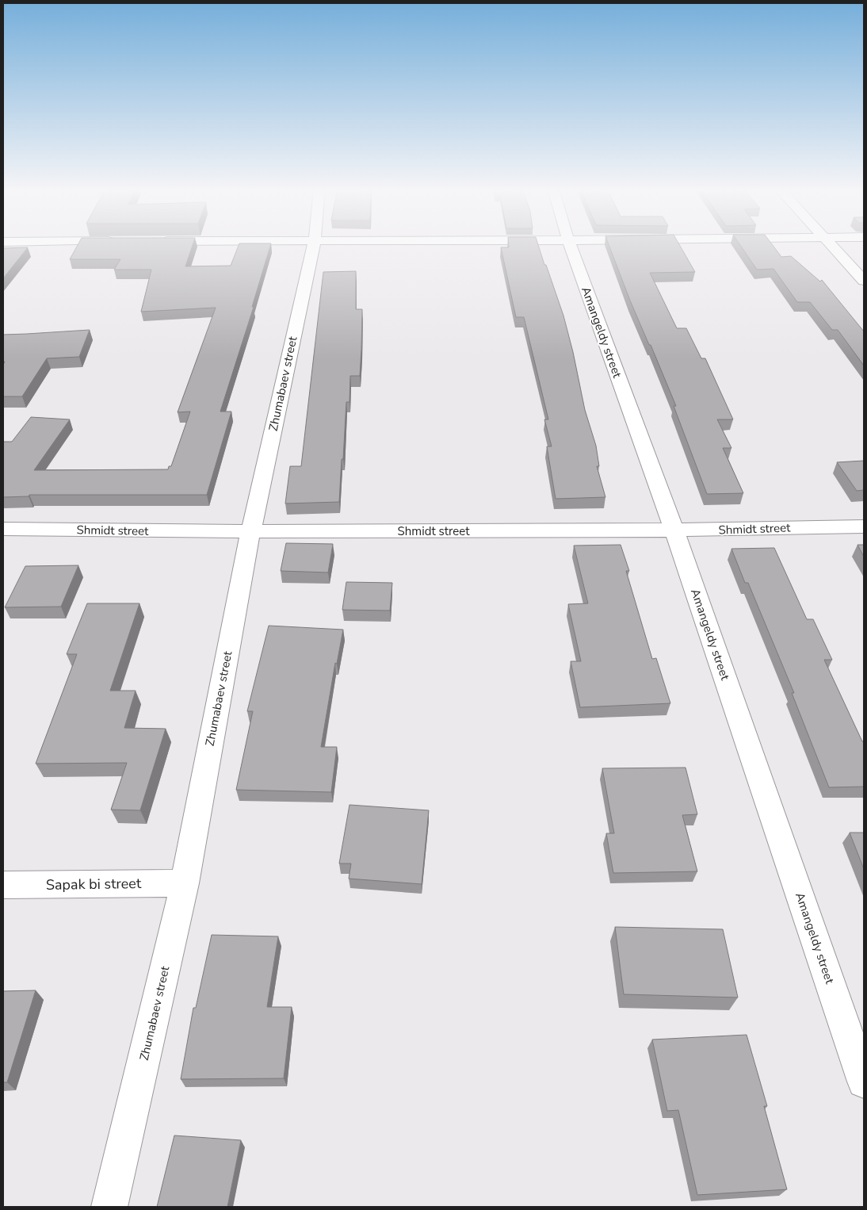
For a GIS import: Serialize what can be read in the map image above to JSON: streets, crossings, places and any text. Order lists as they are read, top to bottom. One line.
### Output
{"streets":{"street":["Amangeldy street","Zhumabaev street","Shmidt street","Sapak bi street"]},"crossings":[["Amangeldy street","Shmidt street"],["Zhumabaev street","Shmidt street"],["Zhumabaev street","Sapak bi street"]]}
